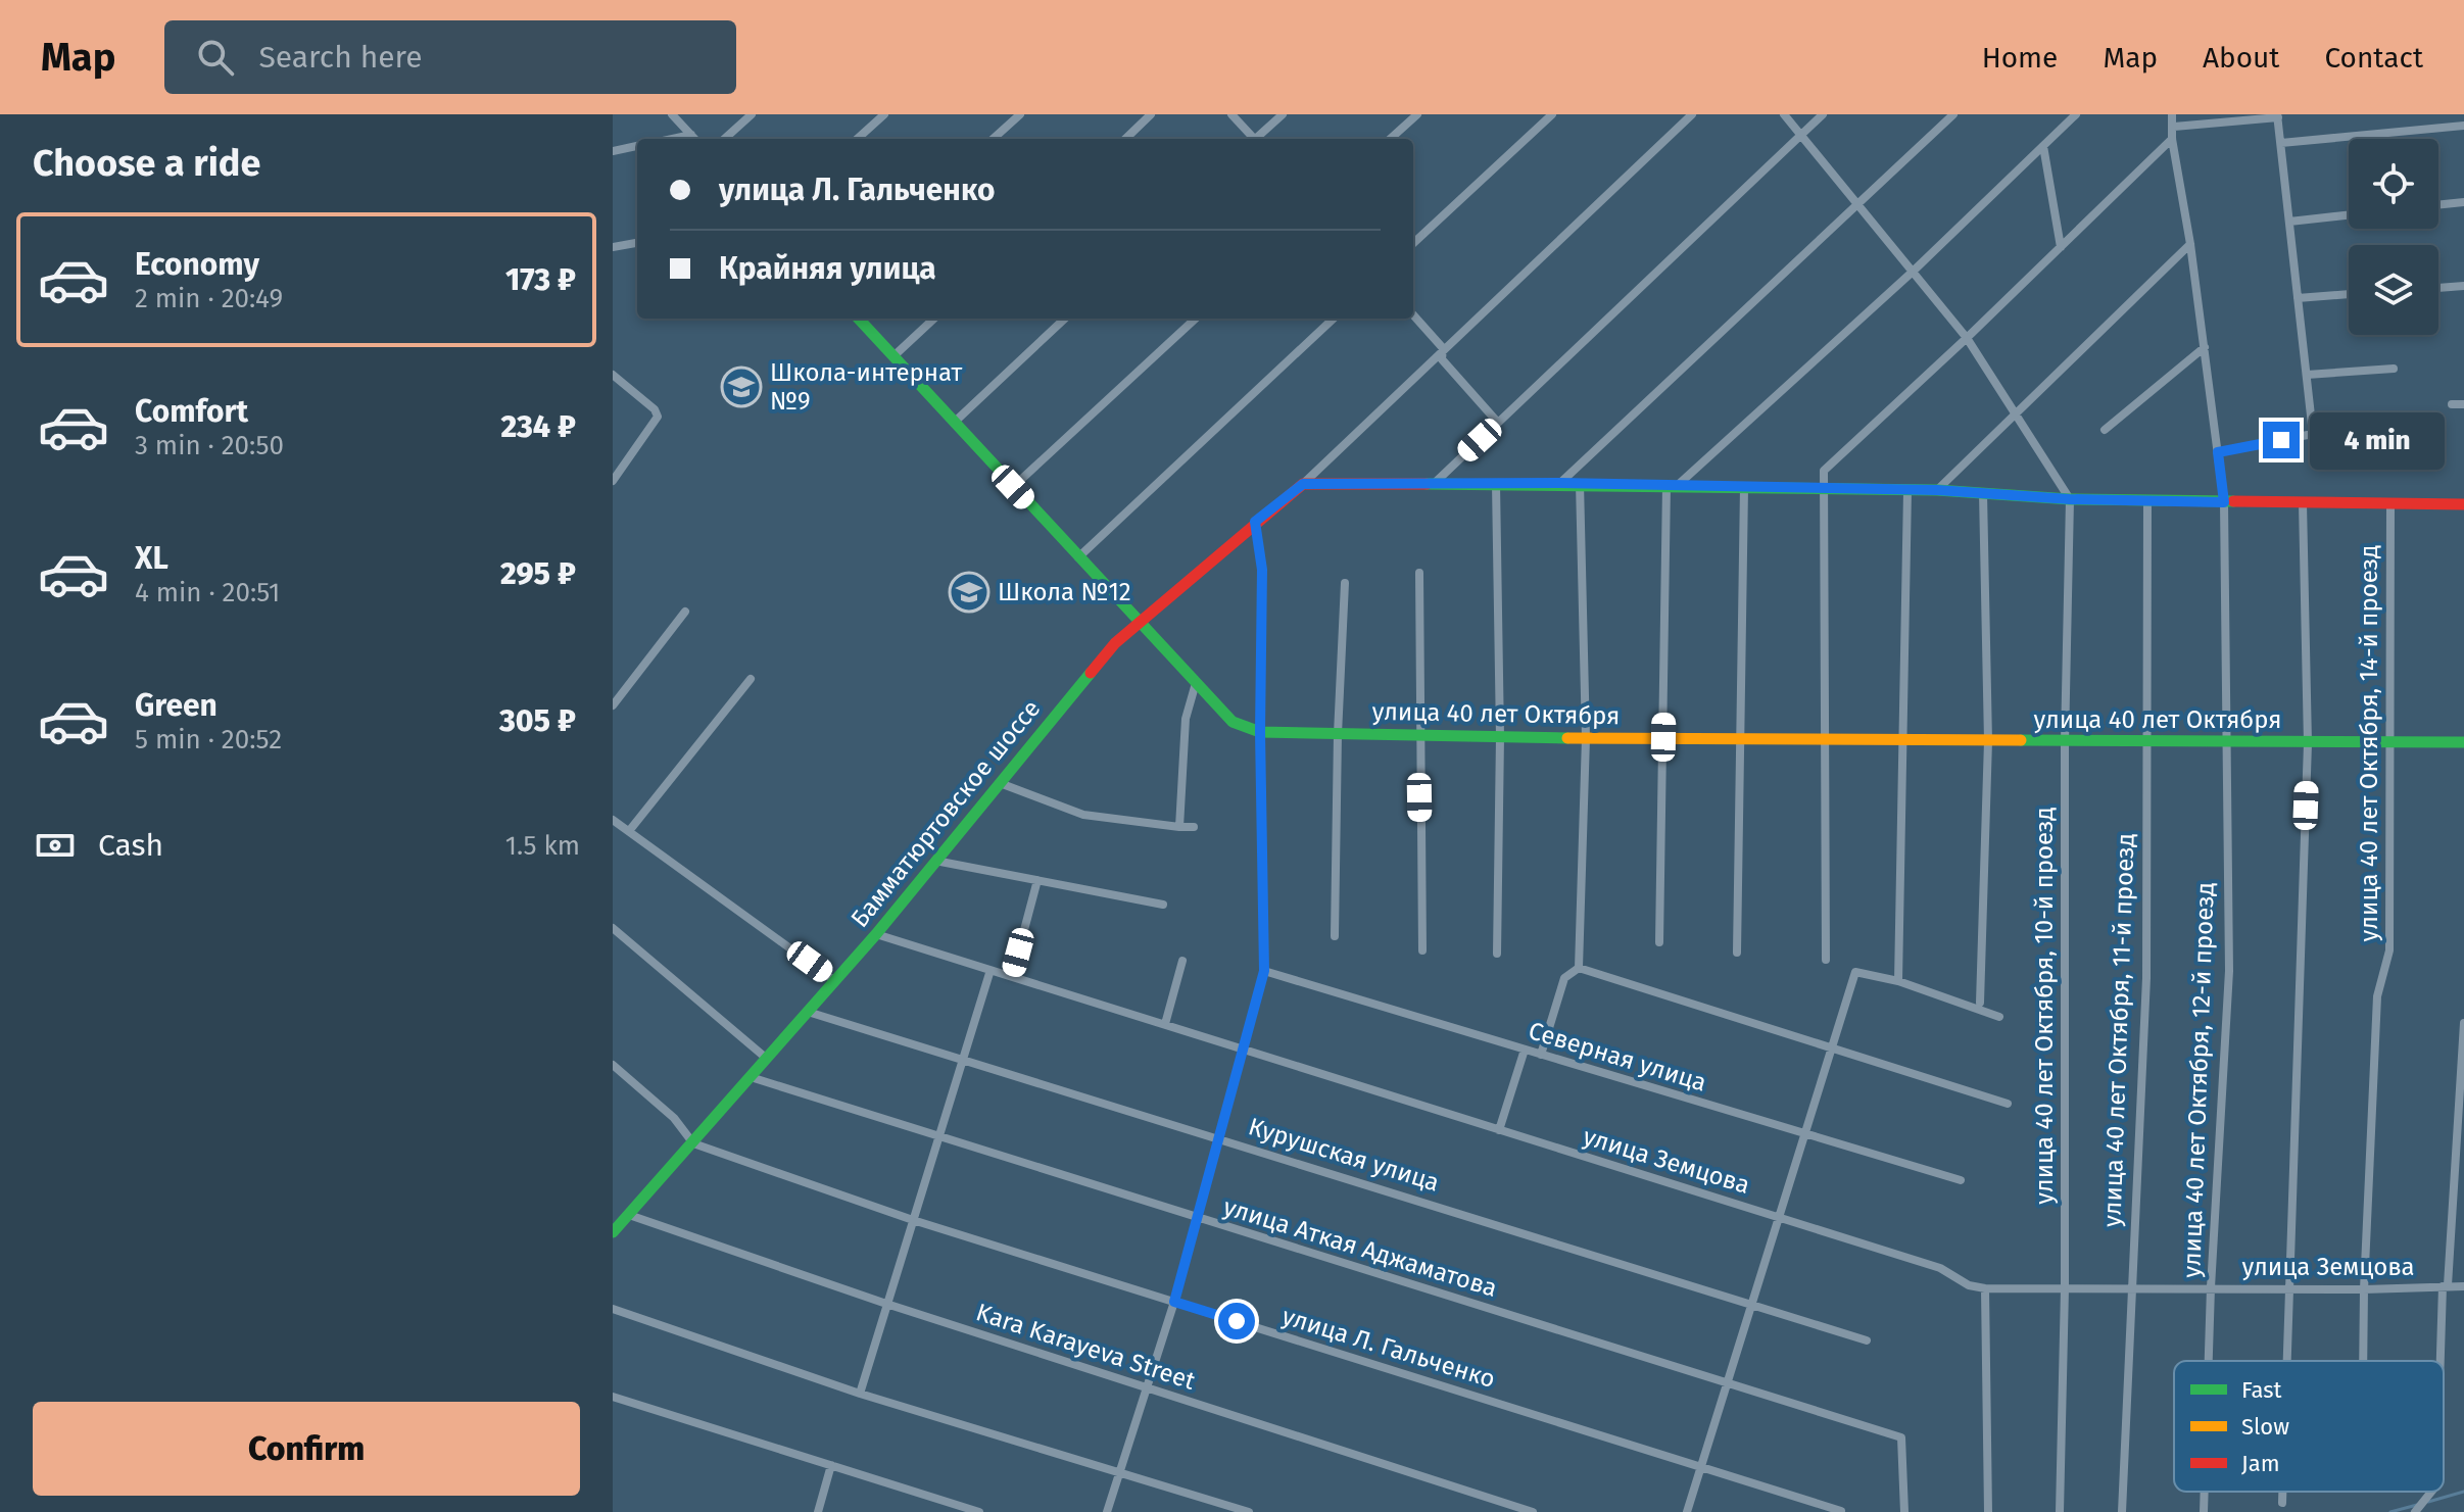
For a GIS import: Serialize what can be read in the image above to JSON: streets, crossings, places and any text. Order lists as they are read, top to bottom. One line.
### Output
{"streets":{"street":["улица 40 лет Октября","улица 40 лет Октября, 14-й проезд","Бамматюртовское шоссе","улица 40 лет Октября, 10-й проезд","улица 40 лет Октября, 11-й проезд","Северная улица","улица 40 лет Октября, 12-й проезд","Курушская улица","улица Земцова","улица Аткая Аджаматова","Kara Karayeva Street","улица Л. Гальченко"]},"crossings":[["улица 40 лет Октября","улица 40 лет Октября, 14-й проезд"],["улица 40 лет Октября","Бамматюртовское шоссе"],["улица 40 лет Октября","улица 40 лет Октября, 10-й проезд"],["улица 40 лет Октября","улица 40 лет Октября, 11-й проезд"],["улица 40 лет Октября","улица 40 лет Октября, 12-й проезд"],["улица 40 лет Октября, 14-й проезд","улица Земцова"],["Бамматюртовское шоссе","Курушская улица"],["Бамматюртовское шоссе","улица Земцова"],["Бамматюртовское шоссе","улица Аткая Аджаматова"],["Бамматюртовское шоссе","Kara Karayeva Street"],["Бамматюртовское шоссе","улица Л. Гальченко"],["улица 40 лет Октября, 10-й проезд","улица Земцова"],["улица 40 лет Октября, 11-й проезд","улица Земцова"],["улица 40 лет Октября, 12-й проезд","улица Земцова"]],"places":{"school or university":["Школа-интернат №9","Школа №12"]},"legend":["Fast","Slow","Jam"],"page":{"header":"Map","search":"Search here","nav":["Home","Map","About","Contact"],"heading":"Choose a ride","banner":["улица Л. Гальченко","Крайняя улица"],"list":[{"name":"Economy","note":"2 min · 20:49","value":"173 ₽"},{"name":"Comfort","note":"3 min · 20:50","value":"234 ₽"},{"name":"XL","note":"4 min · 20:51","value":"295 ₽"},{"name":"Green","note":"5 min · 20:52","value":"305 ₽"}],"bubble":"4 min","pay":["Cash","1.5 km"],"buttons":"Confirm"}}
